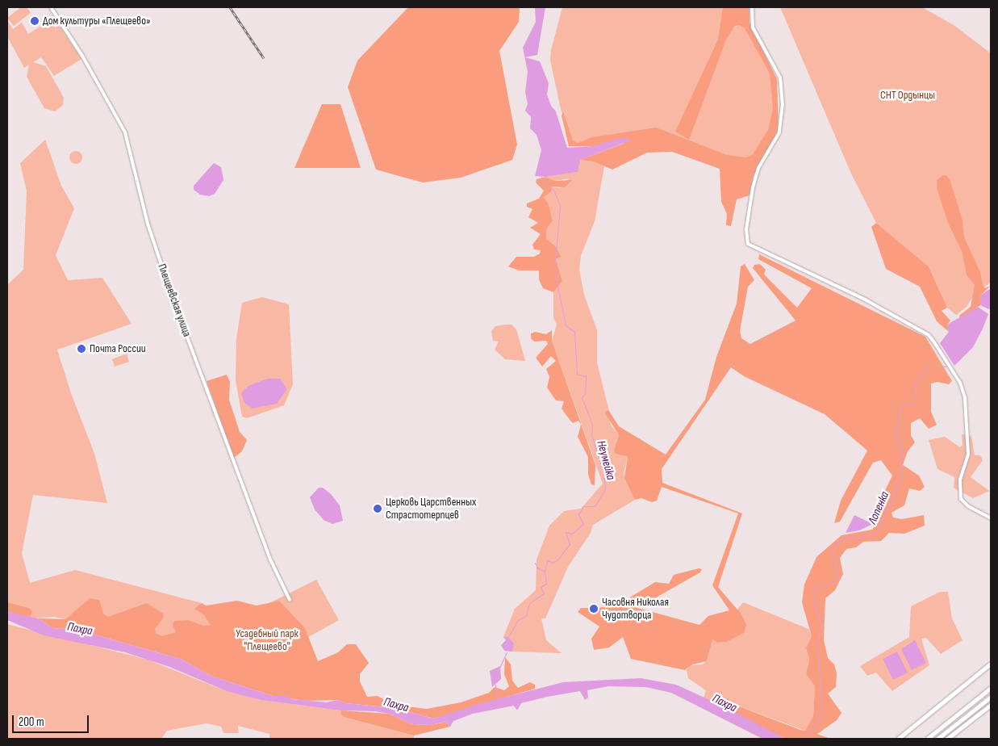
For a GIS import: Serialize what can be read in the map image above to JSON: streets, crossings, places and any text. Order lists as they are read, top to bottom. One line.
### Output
{"streets":{"street":["Плещеевская улица"]},"water":["Неумейка","Лопенка","Пахра"],"parks":["СНТ Ордынцы","Усадебный парк \"Плещеево\""],"places":["Дом культуры «Плещеево»","Почта России","Церковь Царственных Страстотерпцев","Часовня Николая Чудотворца"],"scale_bar":"200 m"}
